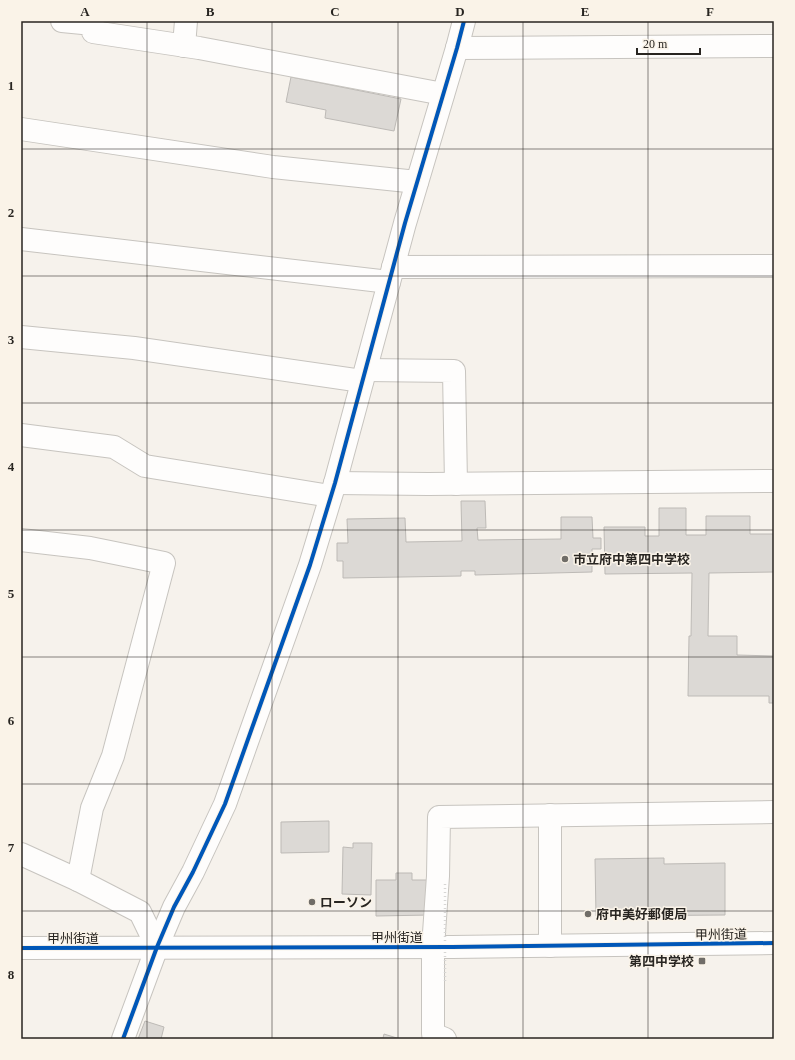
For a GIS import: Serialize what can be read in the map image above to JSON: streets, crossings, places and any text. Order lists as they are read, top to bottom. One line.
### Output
{"streets":{"main road":["甲州街道"]},"places":{"other":["市立府中第四中学校","ローソン","府中美好郵便局"],"transit":["第四中学校"]},"scale_bar":"20 m","grid":{"columns":["A","B","C","D","E","F"],"rows":["1","2","3","4","5","6","7","8"]}}
